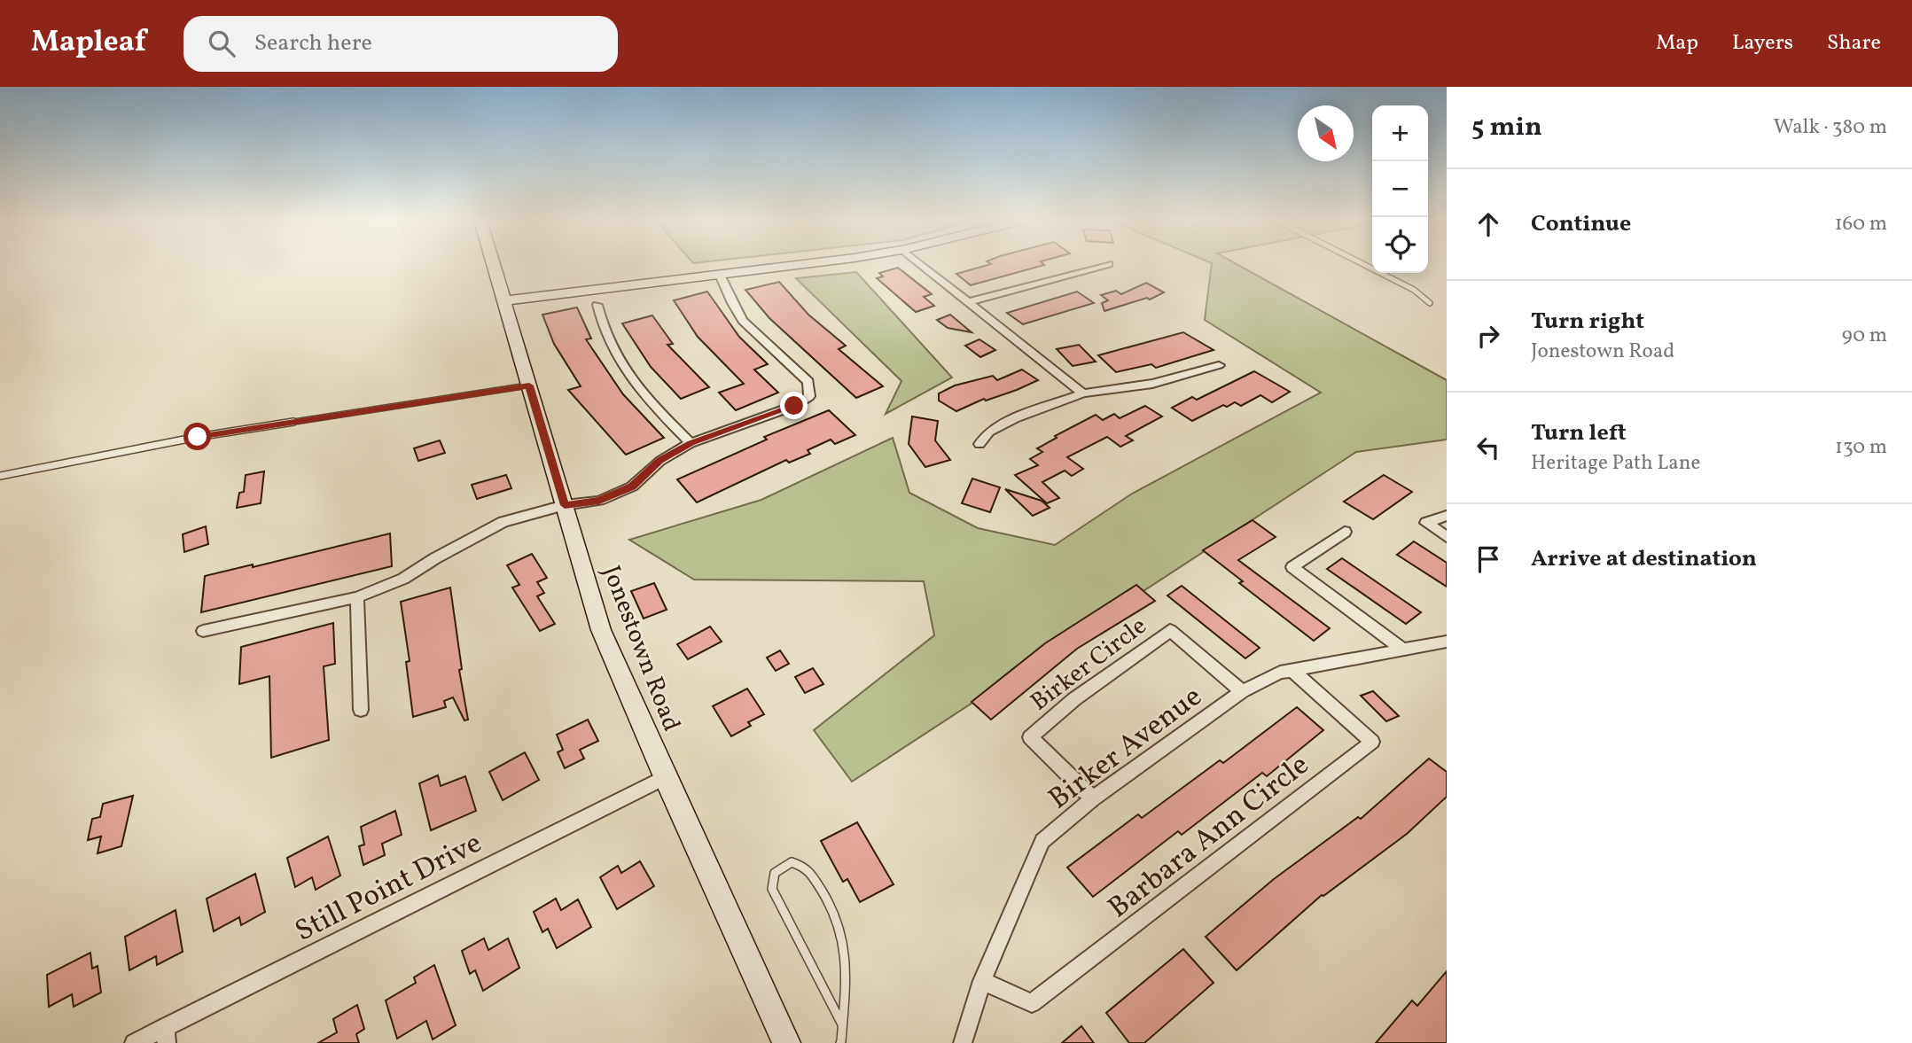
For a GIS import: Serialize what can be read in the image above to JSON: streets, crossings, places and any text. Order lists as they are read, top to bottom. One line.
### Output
{"streets":{"main road":["Jonestown Road"],"street":["Birker Circle","Birker Avenue","Barbara Ann Circle","Still Point Drive"]},"crossings":[["Jonestown Road","Still Point Drive"],["Birker Circle","Birker Avenue"],["Birker Avenue","Barbara Ann Circle"]],"north":"bottom right","page":{"header":"Mapleaf","search":"Search here","nav":["Map","Layers","Share"],"heading":["5 min","Walk · 380 m"],"map_buttons":["+","−"],"list":[["Continue","160 m"],["Turn right","Jonestown Road","90 m"],["Turn left","Heritage Path Lane","130 m"],"Arrive at destination"]}}
